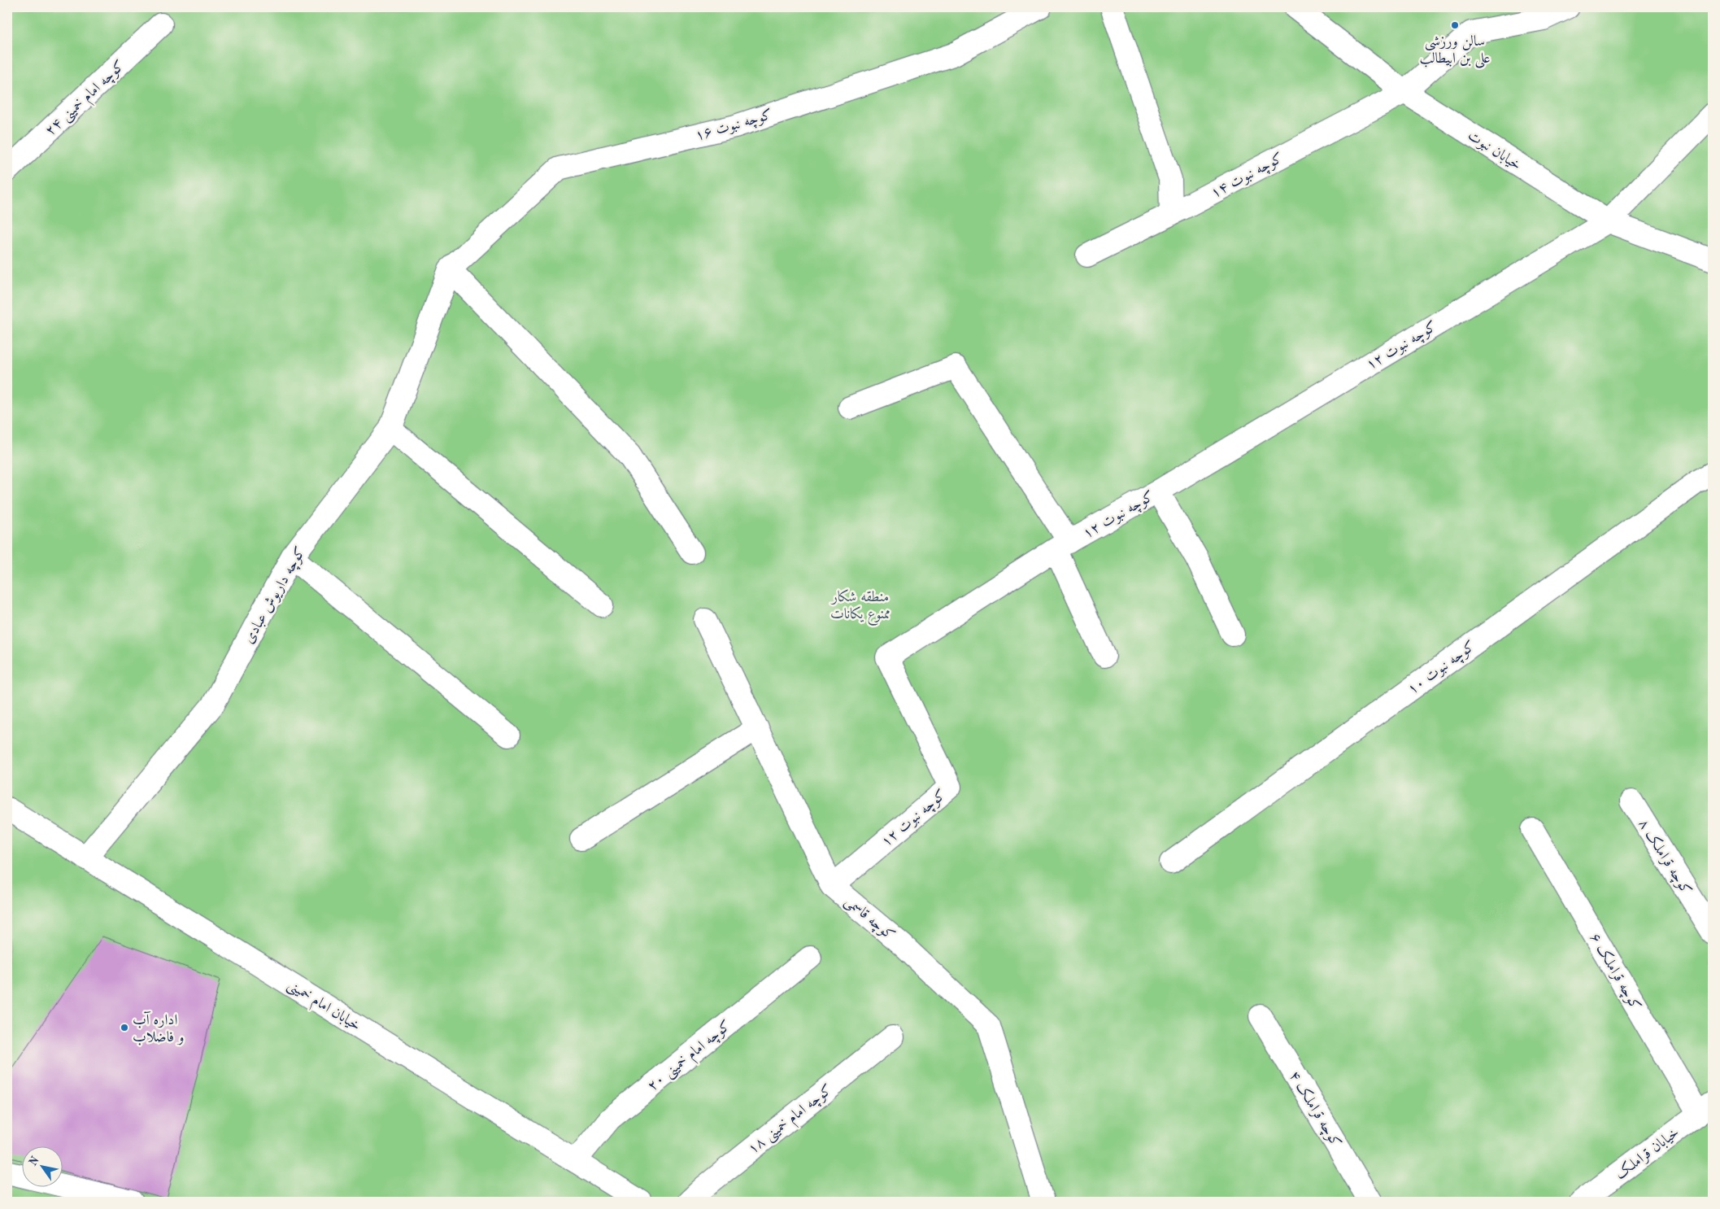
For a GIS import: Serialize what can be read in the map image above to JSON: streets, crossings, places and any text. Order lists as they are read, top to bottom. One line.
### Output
{"streets":{"street":["کوچه امام خمینی ۲۴","کوچه نبوت ۱۶","خیابان نبوت","کوچه نبوت ۱۴","کوچه نبوت ۱۲","کوچه داریوش عبادی","کوچه نبوت ۱۰","کوچه قراملک ۸","کوچه قاسمی","کوچه قراملک ۶","خیابان امام خمینی","کوچه امام خمینی ۲۰","کوچه قراملک ۴","کوچه امام خمینی ۱۸","خیابان قراملک"]},"crossings":[["کوچه نبوت ۱۶","کوچه داریوش عبادی"],["خیابان نبوت","کوچه نبوت ۱۴"],["خیابان نبوت","کوچه نبوت ۱۲"],["کوچه نبوت ۱۲","کوچه قاسمی"],["کوچه داریوش عبادی","خیابان امام خمینی"],["کوچه قراملک ۶","خیابان قراملک"],["خیابان امام خمینی","کوچه امام خمینی ۲۰"]],"parks":["منطقه شکار ممنوع یکانات"],"places":["سالن ورزشی علی بن ابیطالب","اداره آب و فاضلاب"],"north":"top left"}
